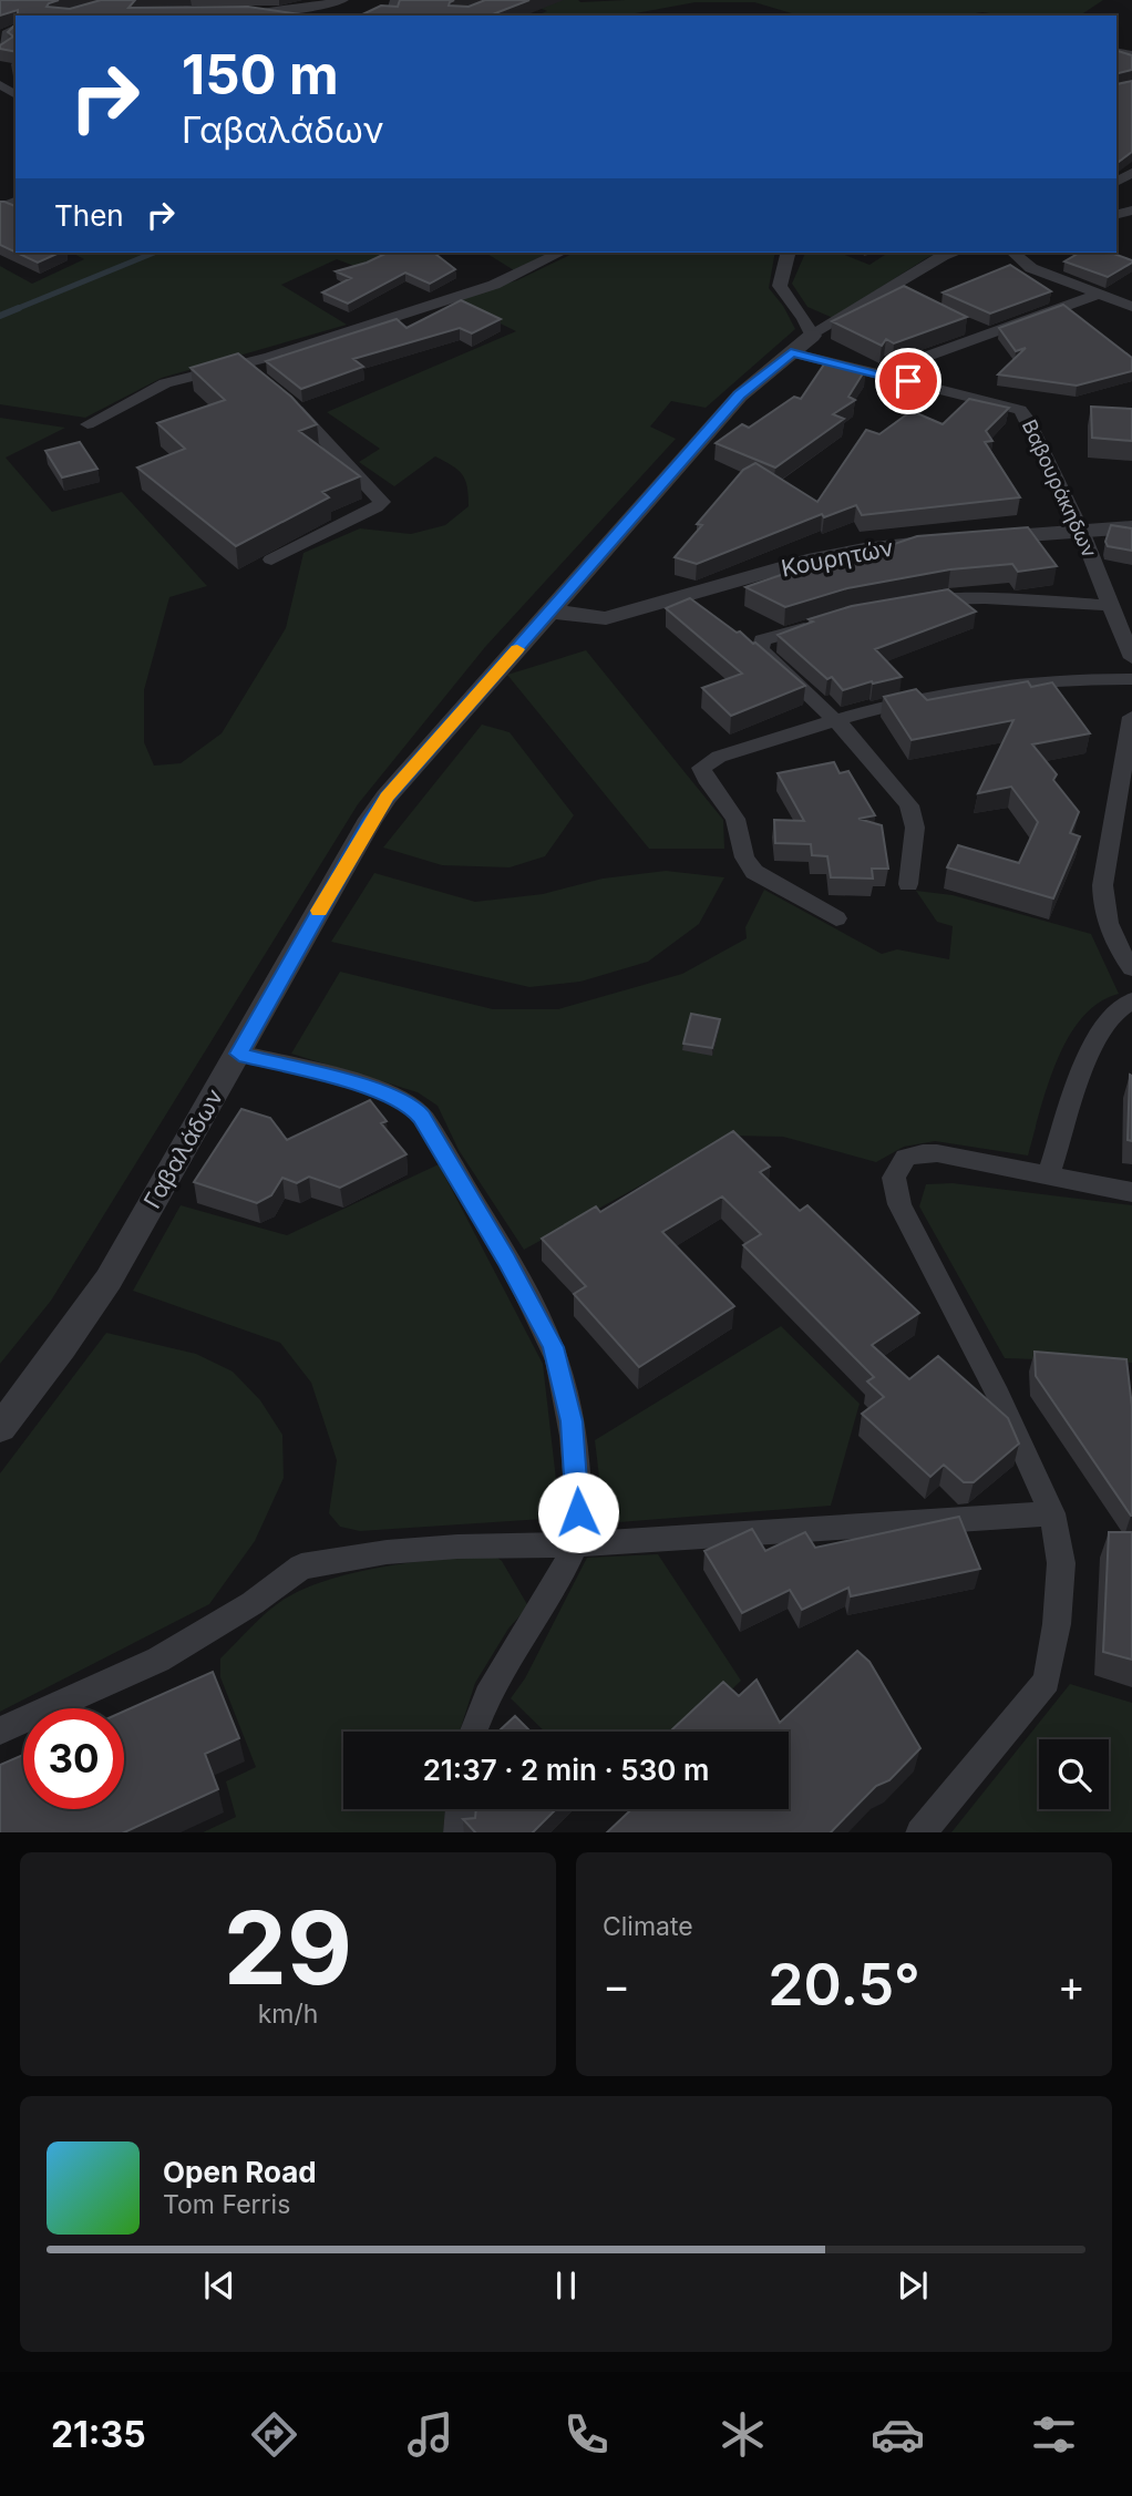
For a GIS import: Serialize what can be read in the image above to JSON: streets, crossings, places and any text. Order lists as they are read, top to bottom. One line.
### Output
{"streets":{"street":["Βαβουράκηδων","Κουρητών","Γαβαλάδων"]},"crossings":[["Βαβουράκηδων","Γαβαλάδων"],["Κουρητών","Γαβαλάδων"]],"page":{"turn":["150 m","Γαβαλάδων"],"then":"Then","limit":"30","trip":"21:37 · 2 min · 530 m","tile":[["29","km/h"],"Climate"],"heat":["−","20.5°","+"],"song":["Open Road","Tom Ferris"],"tabs":"21:35"}}
